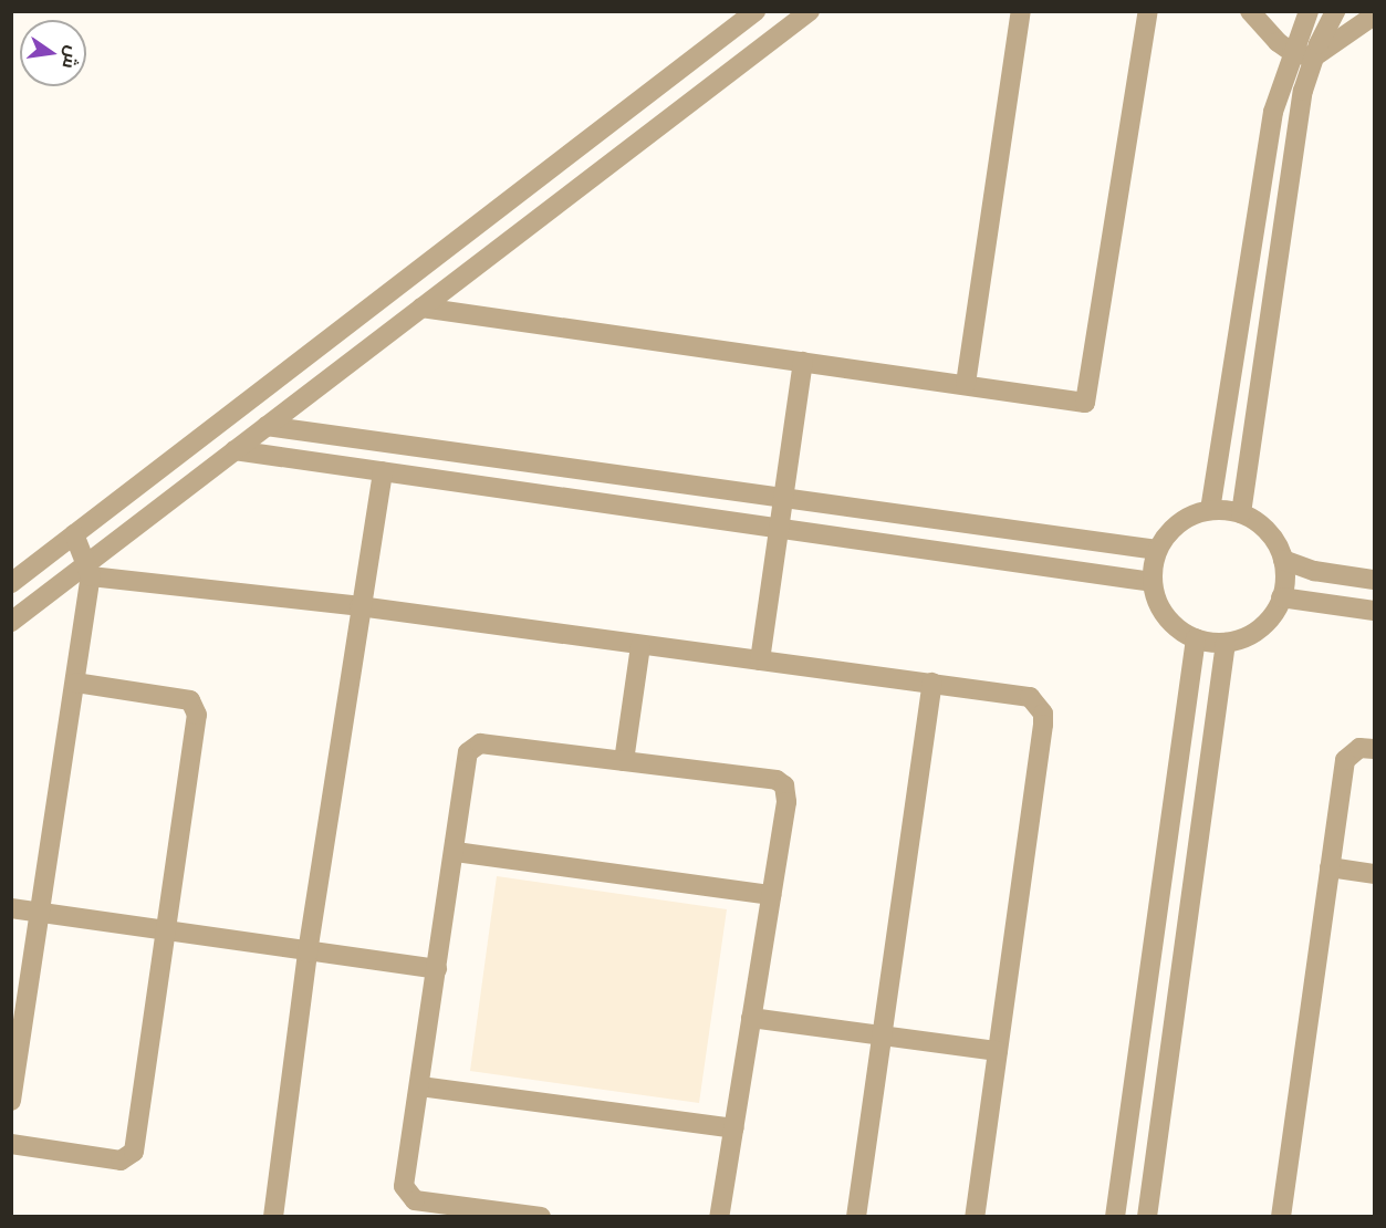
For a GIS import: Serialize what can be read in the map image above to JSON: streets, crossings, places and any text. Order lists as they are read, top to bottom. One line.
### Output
{"north":"right"}
